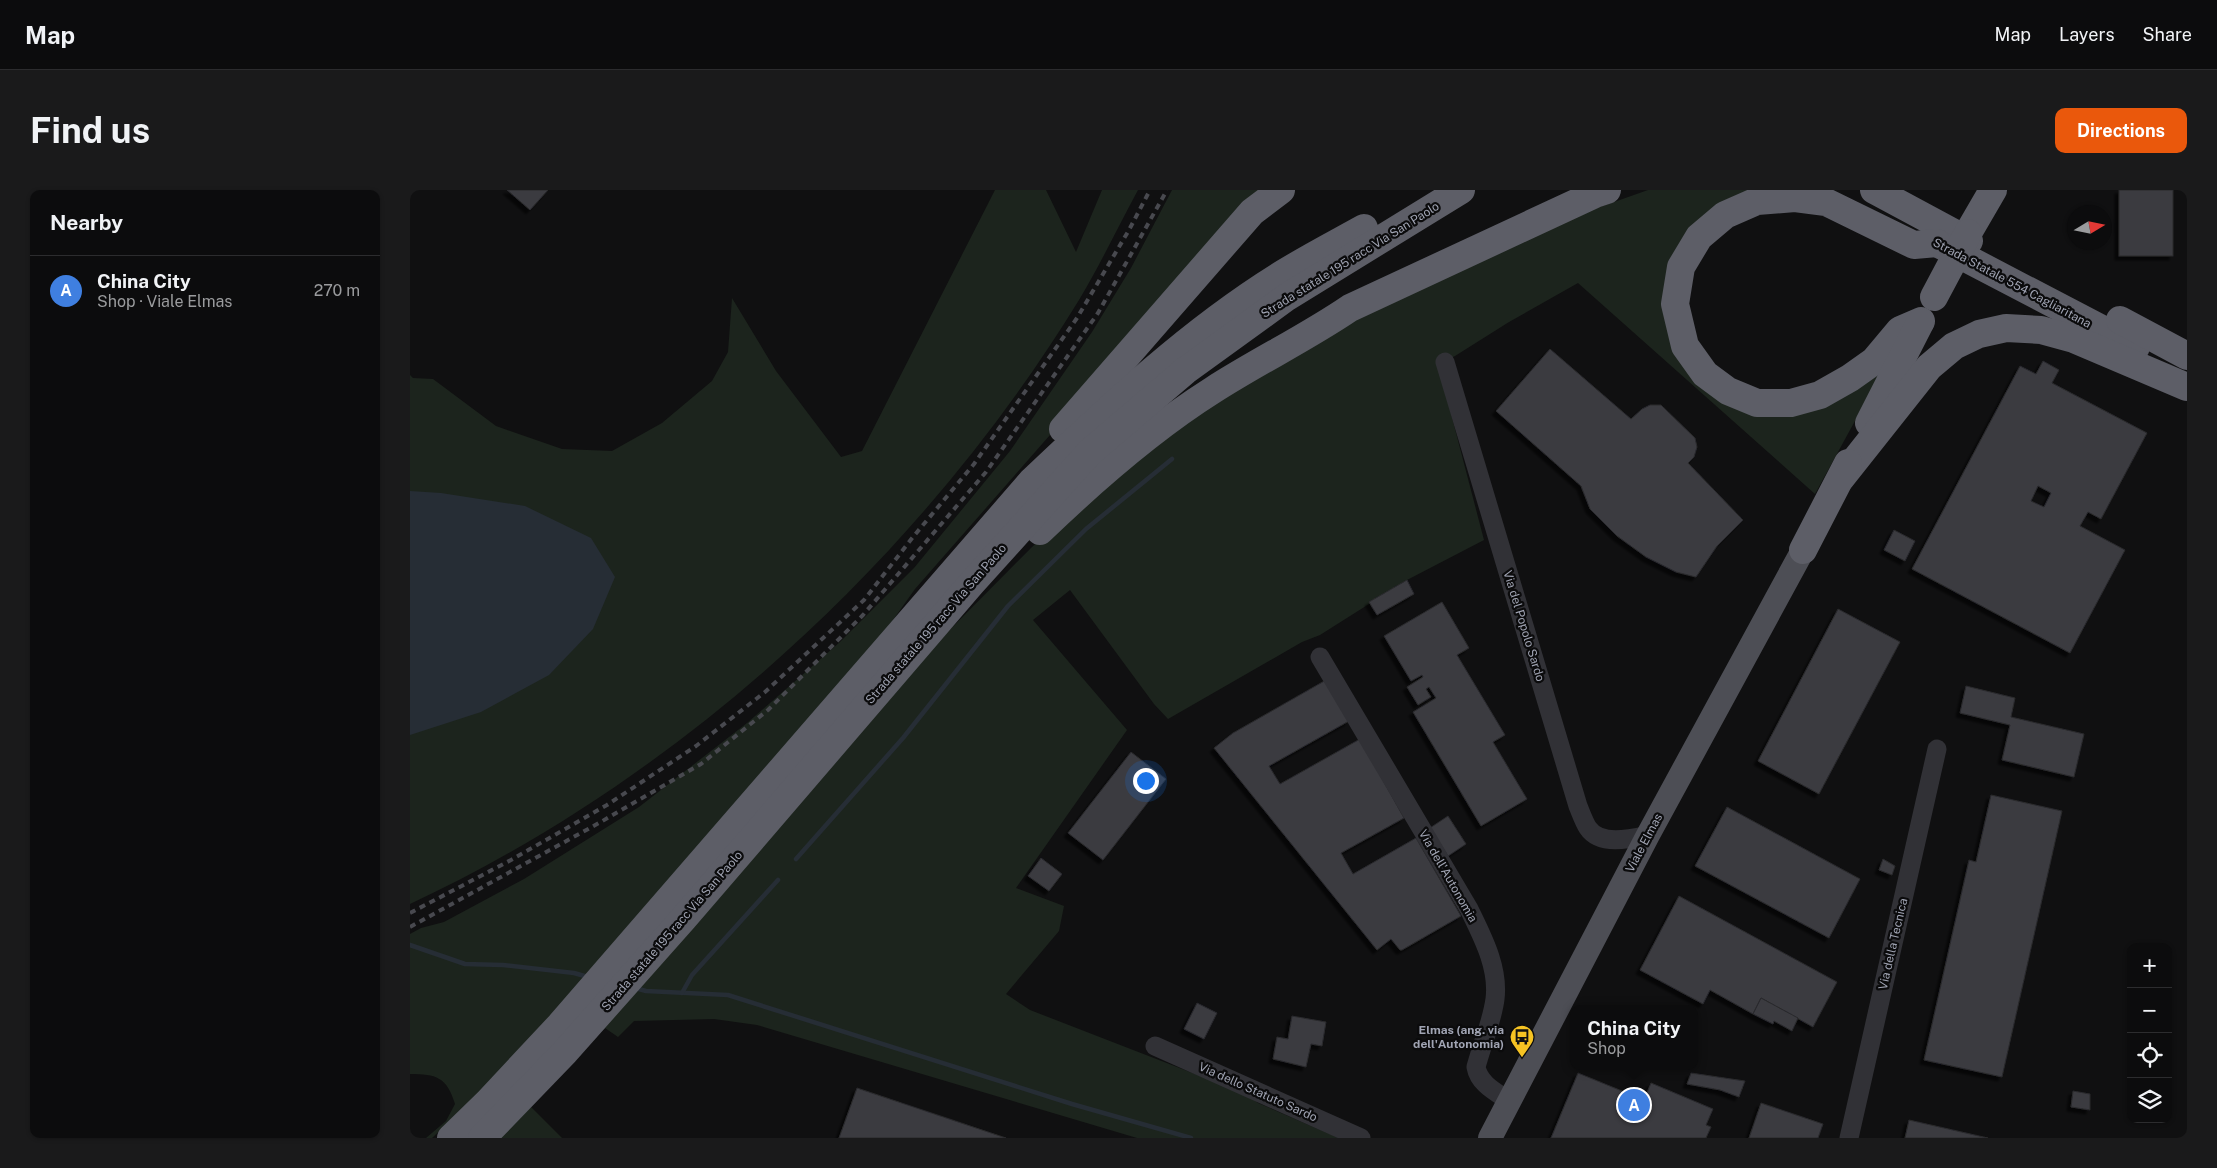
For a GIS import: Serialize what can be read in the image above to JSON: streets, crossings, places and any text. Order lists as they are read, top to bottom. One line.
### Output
{"streets":{"highway":["Strada statale 195 racc Via San Paolo","Strada Statale 554 Cagliaritana"],"main road":["Viale Elmas"],"street":["Via del Popolo Sardo","Via dell'Autonomia","Via della Tecnica","Via dello Statuto Sardo"]},"crossings":[["Via del Popolo Sardo","Viale Elmas"],["Viale Elmas","Via dell'Autonomia"]],"places":{"bus stop":["Elmas (ang. via dell'Autonomia)"]},"north":"right","page":{"header":"Map","nav":["Map","Layers","Share"],"buttons":"Directions","title":"Find us","heading":"Nearby","list":[{"mark":"A","name":"China City","note":"Shop · Viale Elmas","value":"270 m"}],"map_buttons":["+","−"],"popup":["China City","Shop"],"pins":"A"}}
